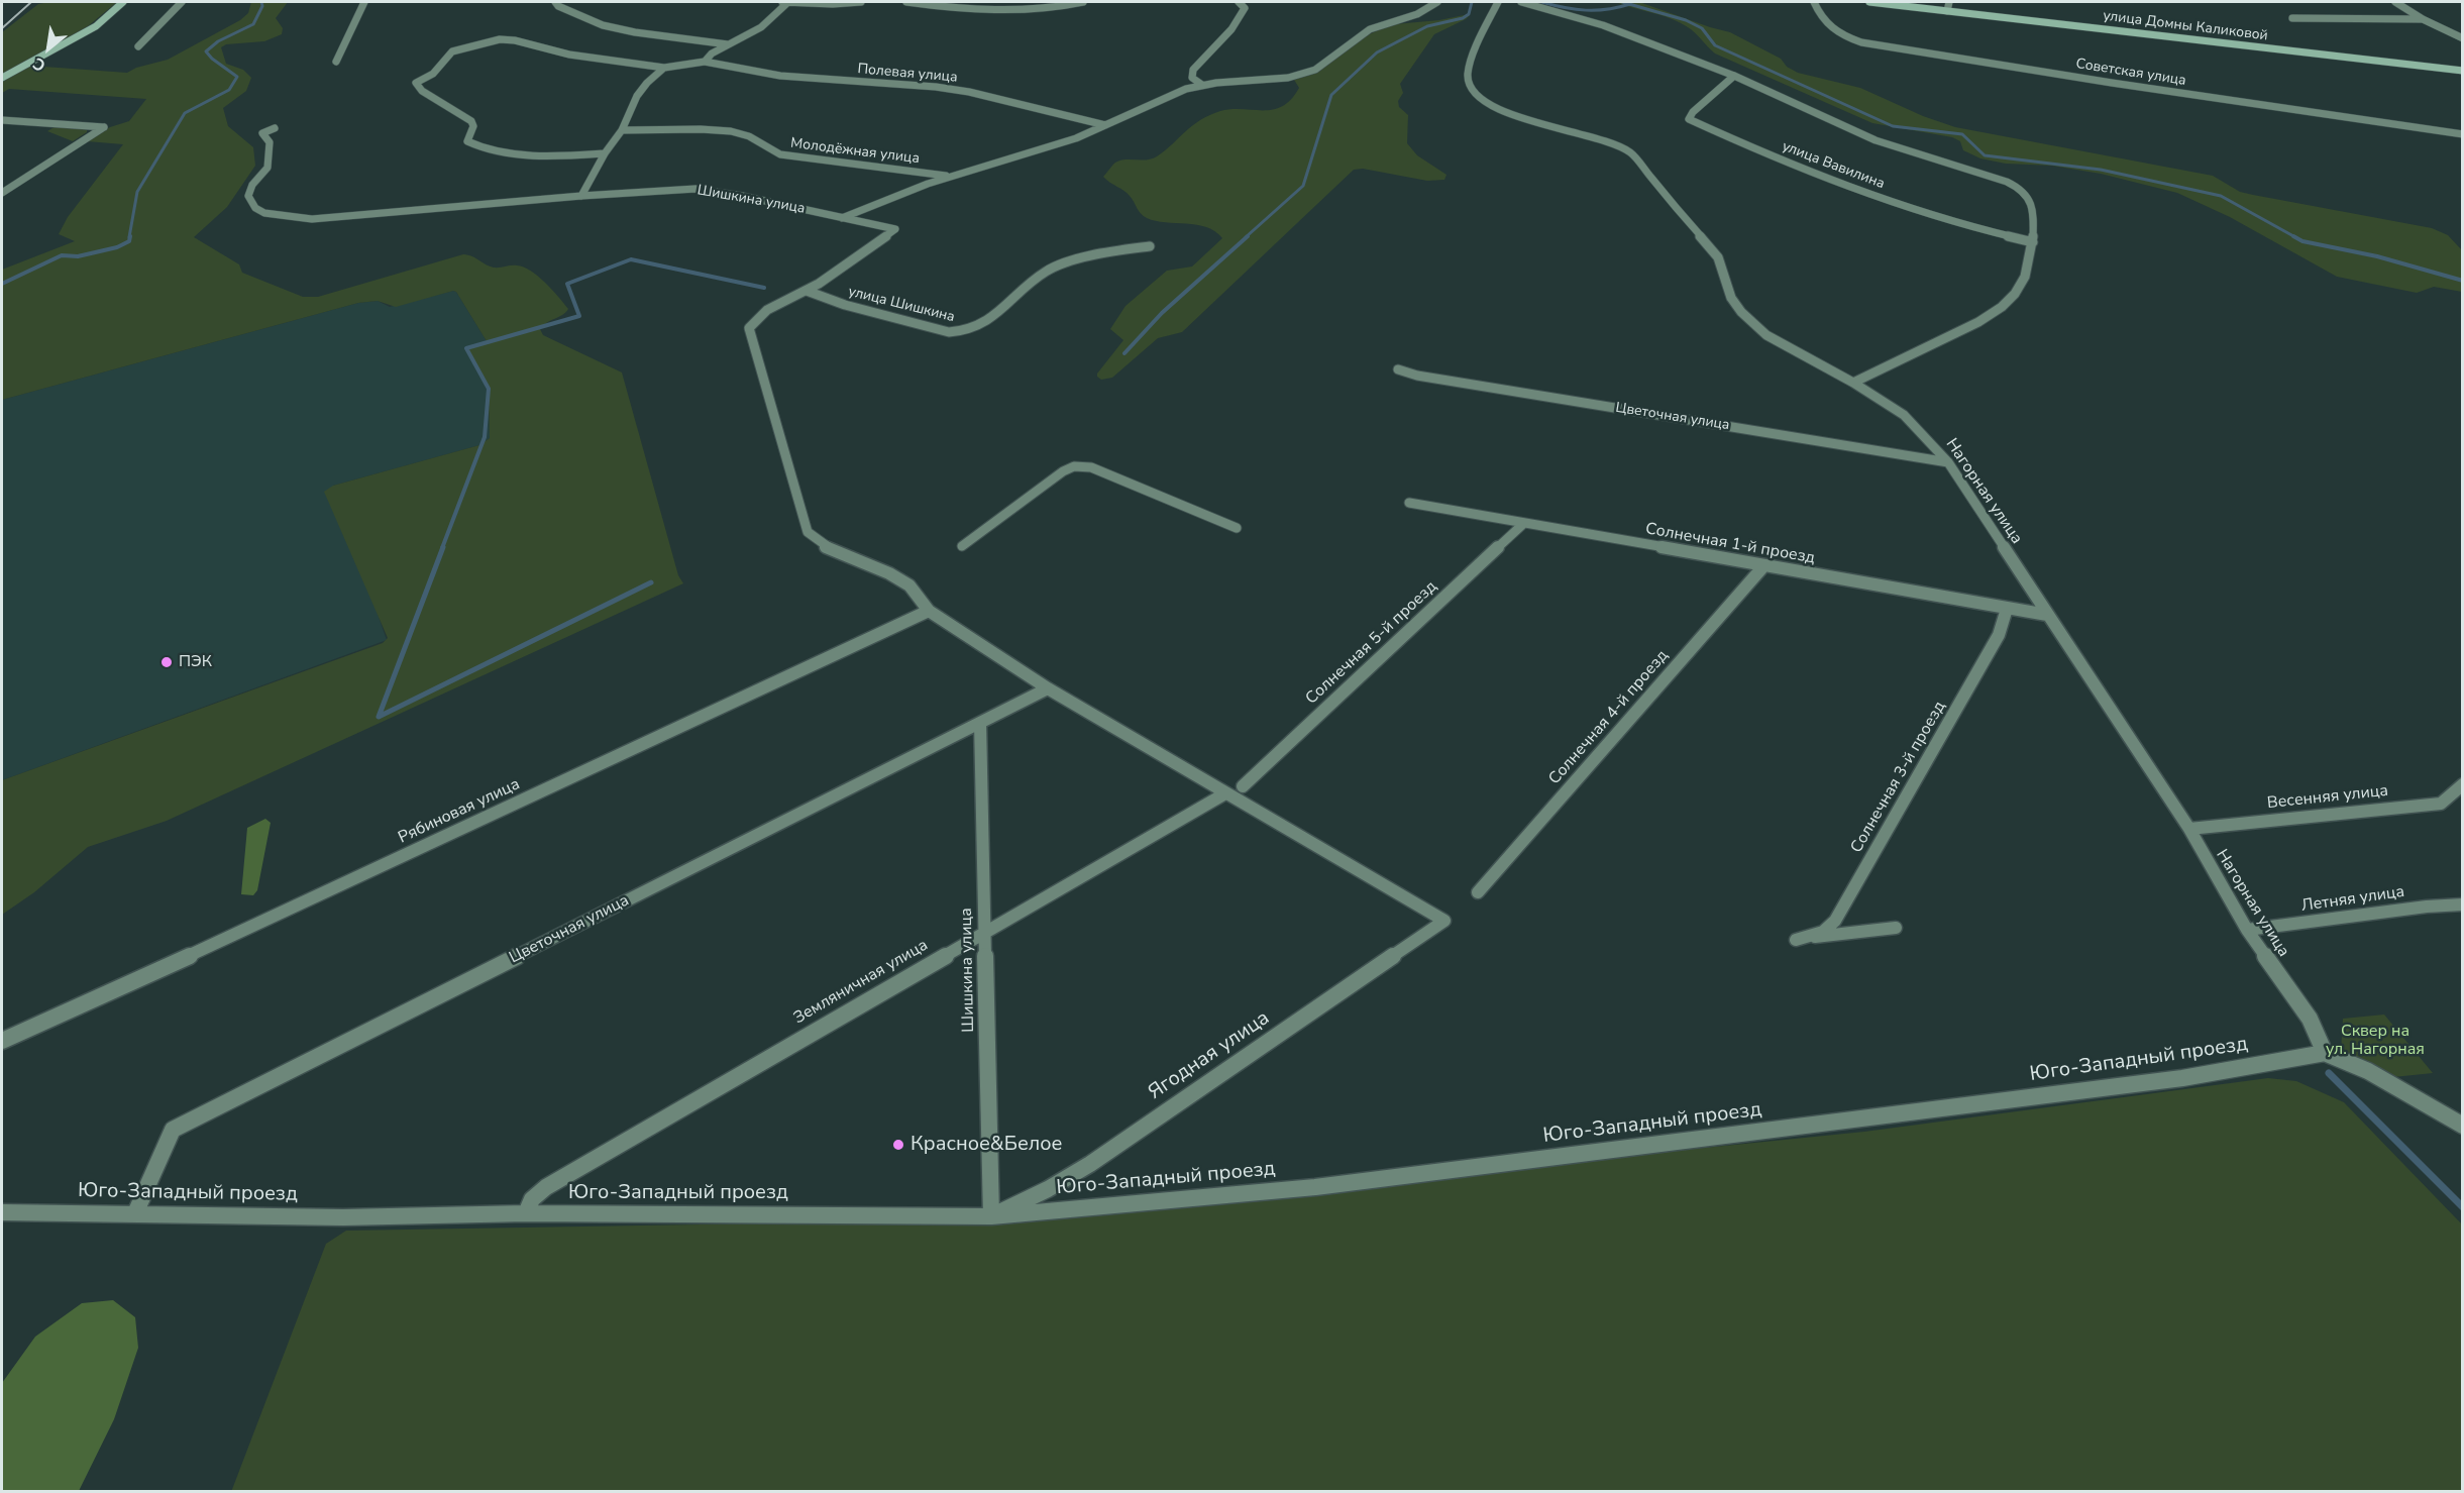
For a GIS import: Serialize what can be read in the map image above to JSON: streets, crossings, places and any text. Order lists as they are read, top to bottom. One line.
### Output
{"streets":{"main road":["улица Домны Каликовой"],"street":["Советская улица","Полевая улица","Молодёжная улица","улица Вавилина","Шишкина улица","улица Шишкина","Цветочная улица","Нагорная улица","Солнечная 1-й проезд","Солнечная 5-й проезд","Солнечная 4-й проезд","Солнечная 3-й проезд","Весенняя улица","Рябиновая улица","Летняя улица","Земляничная улица","Ягодная улица","Юго-Западный проезд"]},"crossings":[["Шишкина улица","улица Шишкина"],["Шишкина улица","Цветочная улица"],["Шишкина улица","Рябиновая улица"],["Шишкина улица","Земляничная улица"],["Шишкина улица","Ягодная улица"],["Шишкина улица","Юго-Западный проезд"],["Цветочная улица","Нагорная улица"],["Цветочная улица","Юго-Западный проезд"],["Нагорная улица","Солнечная 1-й проезд"],["Нагорная улица","Весенняя улица"],["Нагорная улица","Летняя улица"],["Нагорная улица","Юго-Западный проезд"],["Солнечная 1-й проезд","Солнечная 5-й проезд"],["Солнечная 1-й проезд","Солнечная 4-й проезд"],["Солнечная 1-й проезд","Солнечная 3-й проезд"],["Земляничная улица","Юго-Западный проезд"],["Ягодная улица","Юго-Западный проезд"]],"parks":["Сквер на ул. Нагорная"],"places":["ПЭК","Красное&Белое"],"north":"bottom left"}
